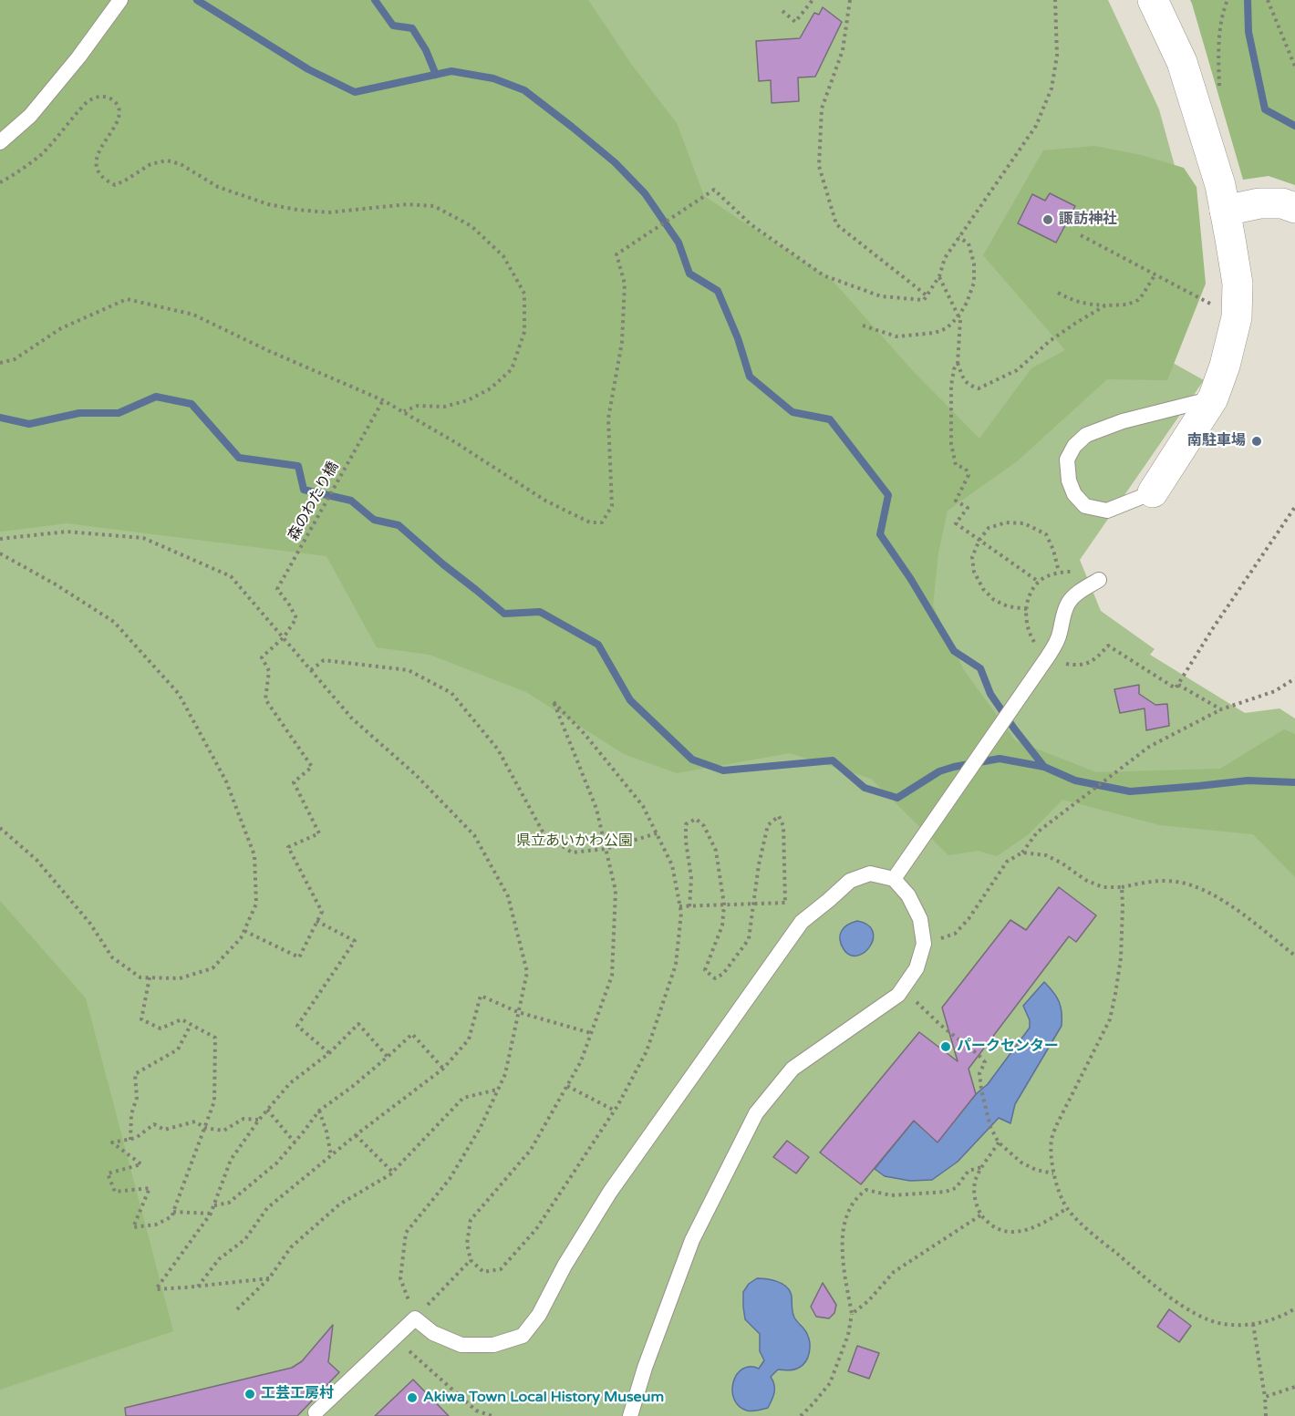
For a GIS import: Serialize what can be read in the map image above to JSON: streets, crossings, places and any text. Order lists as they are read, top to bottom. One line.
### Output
{"streets":{"path":["森のわたり橋"]},"parks":["県立あいかわ公園"],"places":["諏訪神社","南駐車場","パークセンター","工芸工房村","Akiwa Town Local History Museum"]}
